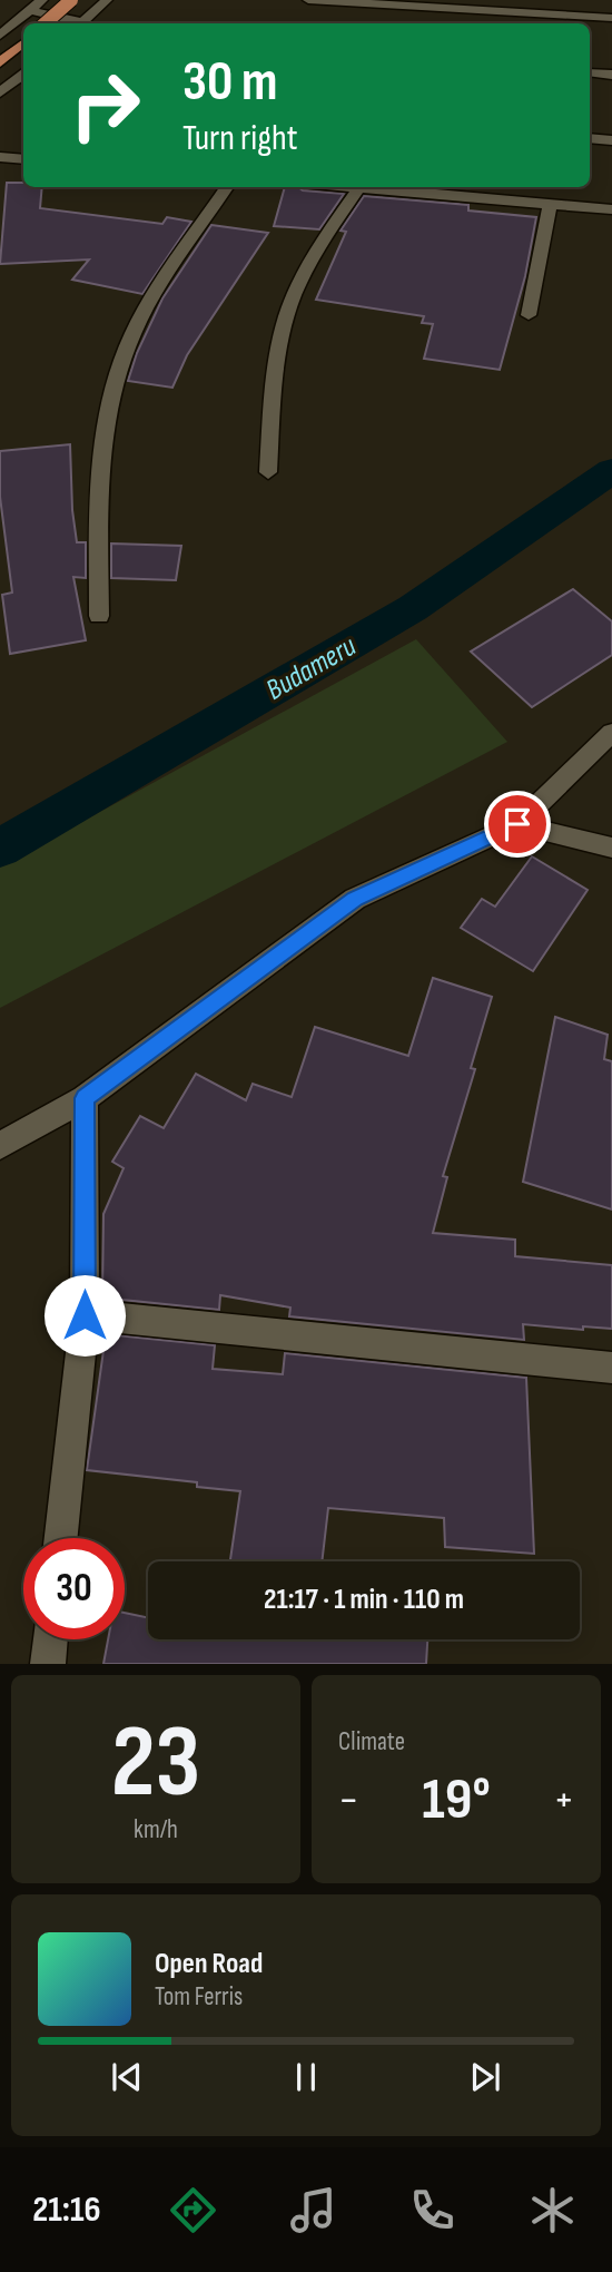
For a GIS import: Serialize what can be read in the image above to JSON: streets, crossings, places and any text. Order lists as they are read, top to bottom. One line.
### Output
{"water":["Budameru"],"page":{"turn":["30 m","Turn right"],"limit":"30","trip":"21:17 · 1 min · 110 m","tile":[["23","km/h"],"Climate"],"heat":["−","19°","+"],"song":["Open Road","Tom Ferris"],"tabs":"21:16"}}
